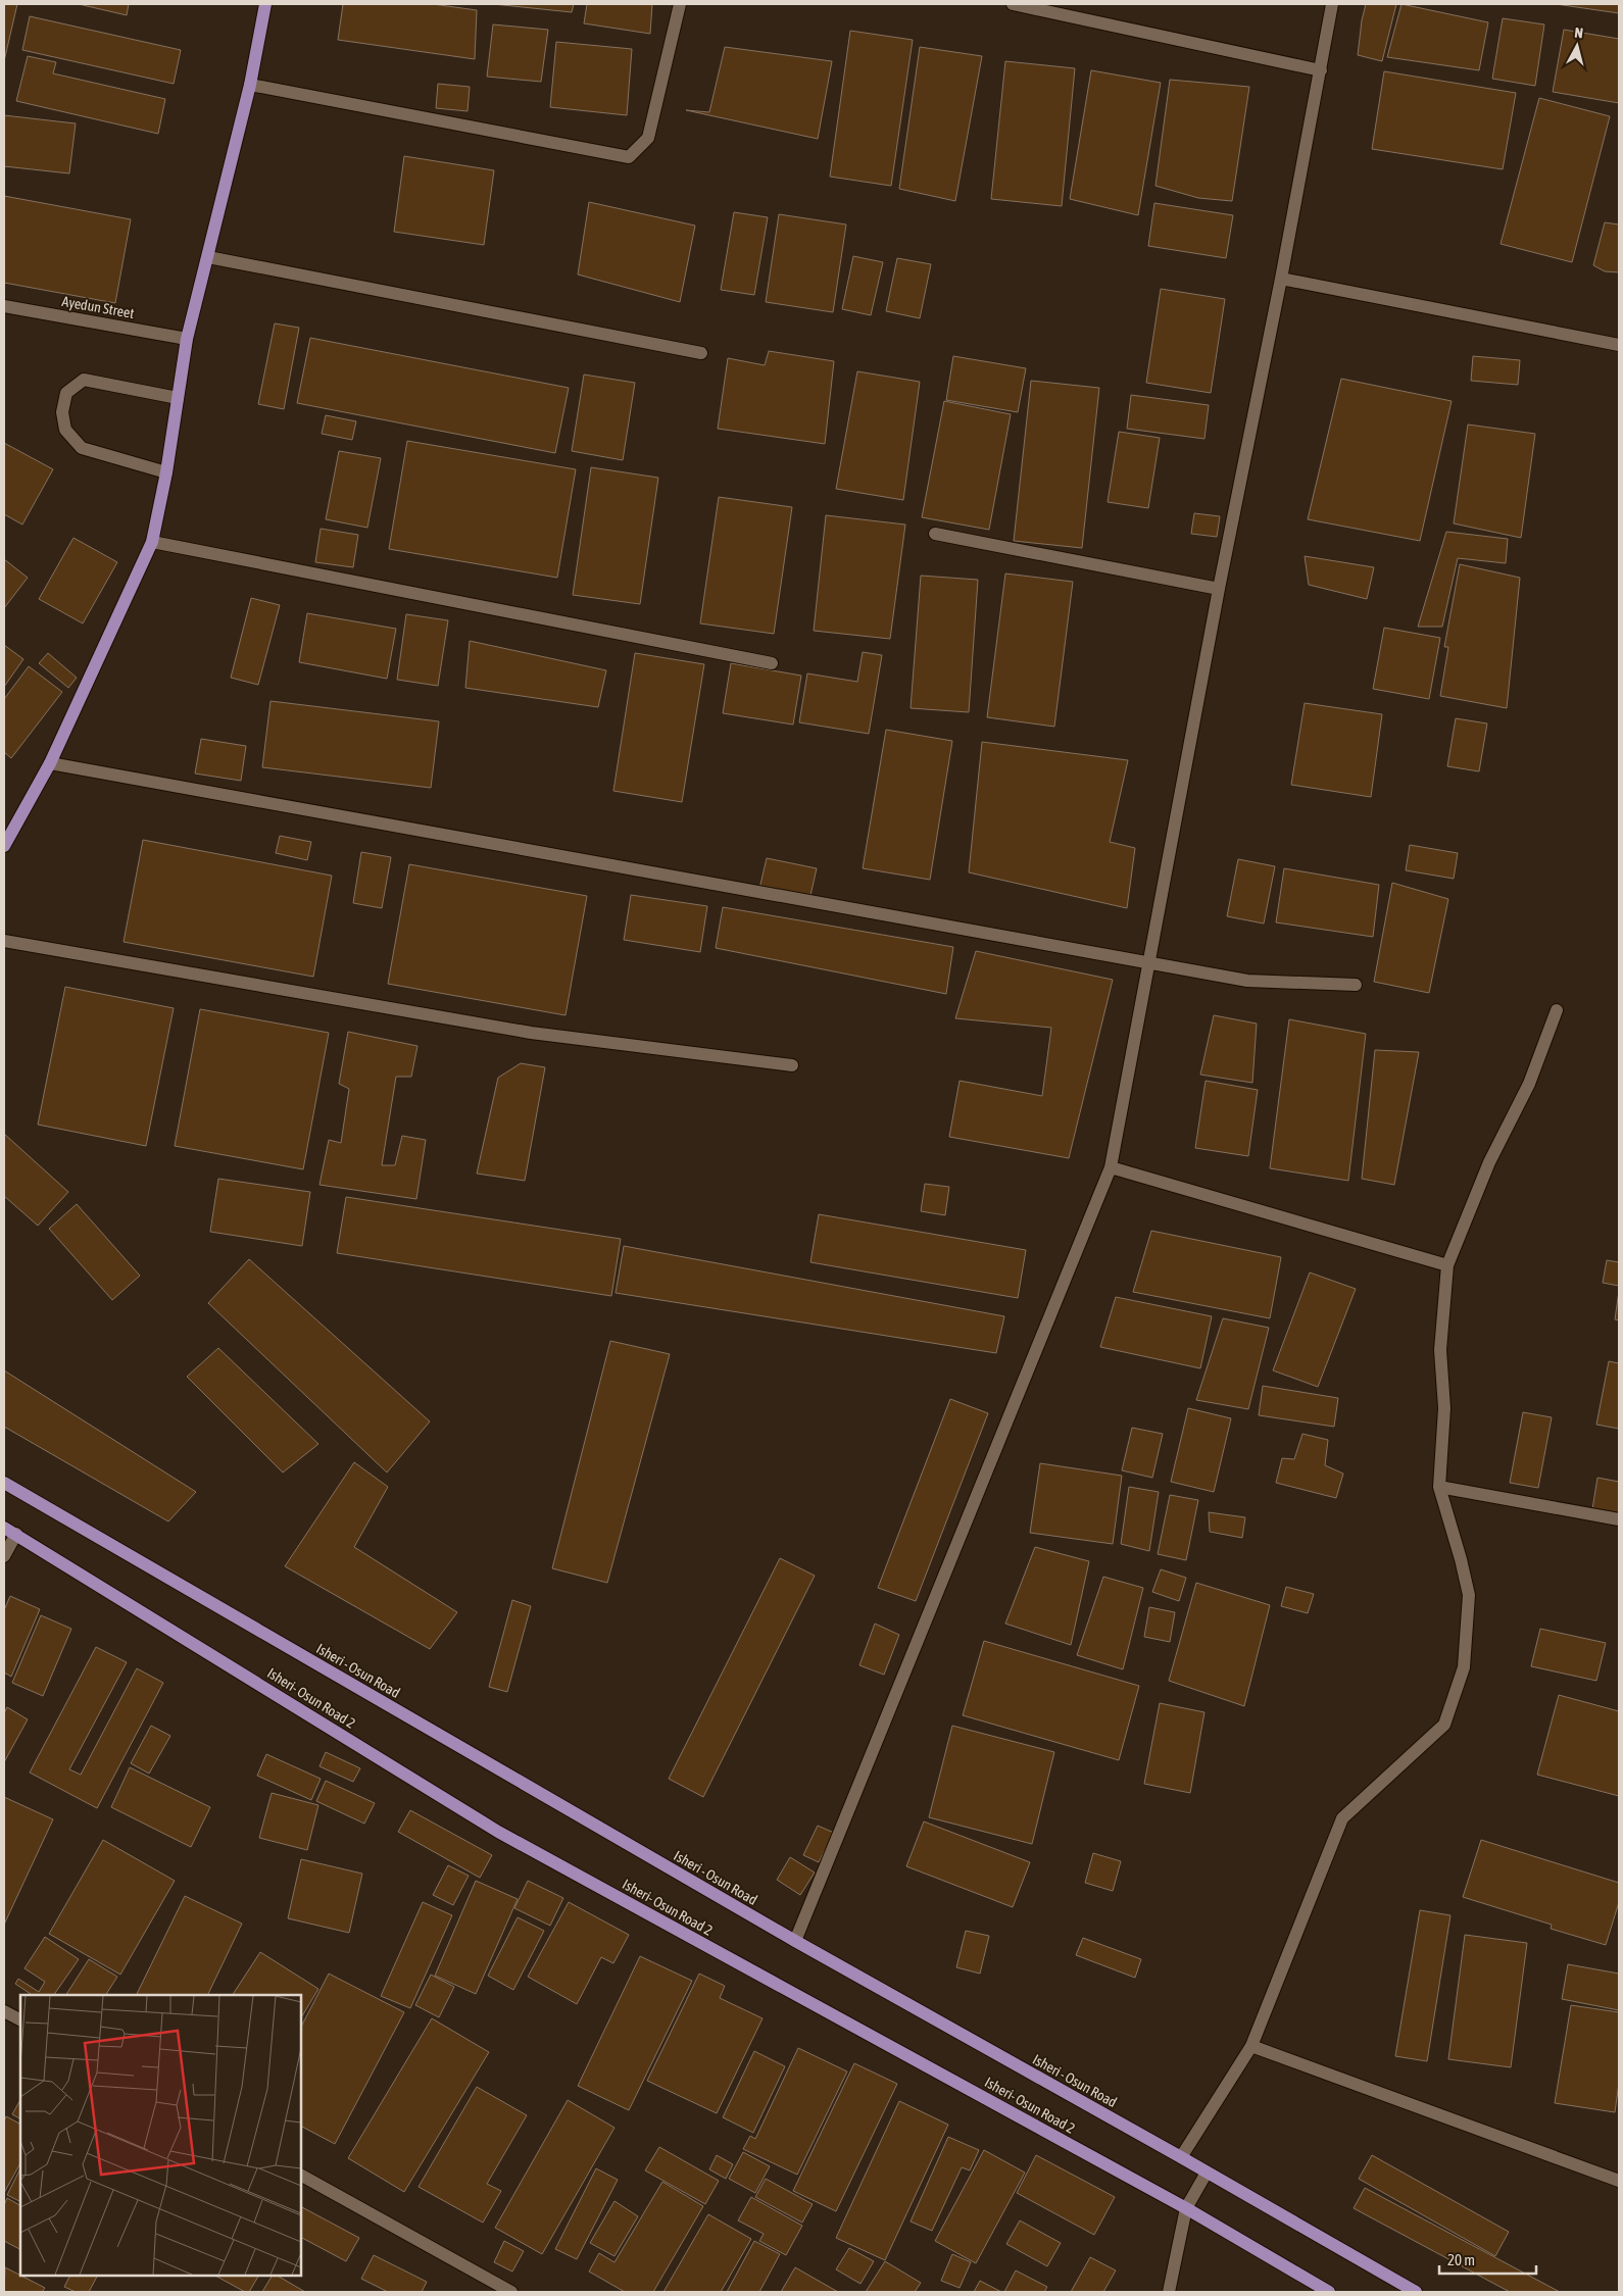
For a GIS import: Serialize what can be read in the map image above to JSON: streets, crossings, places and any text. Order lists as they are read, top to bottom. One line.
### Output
{"streets":{"main road":["Isheri - Osun Road","Isheri- Osun Road 2"],"street":["Ayedun Street"]},"scale_bar":"20 m","north":"top"}
